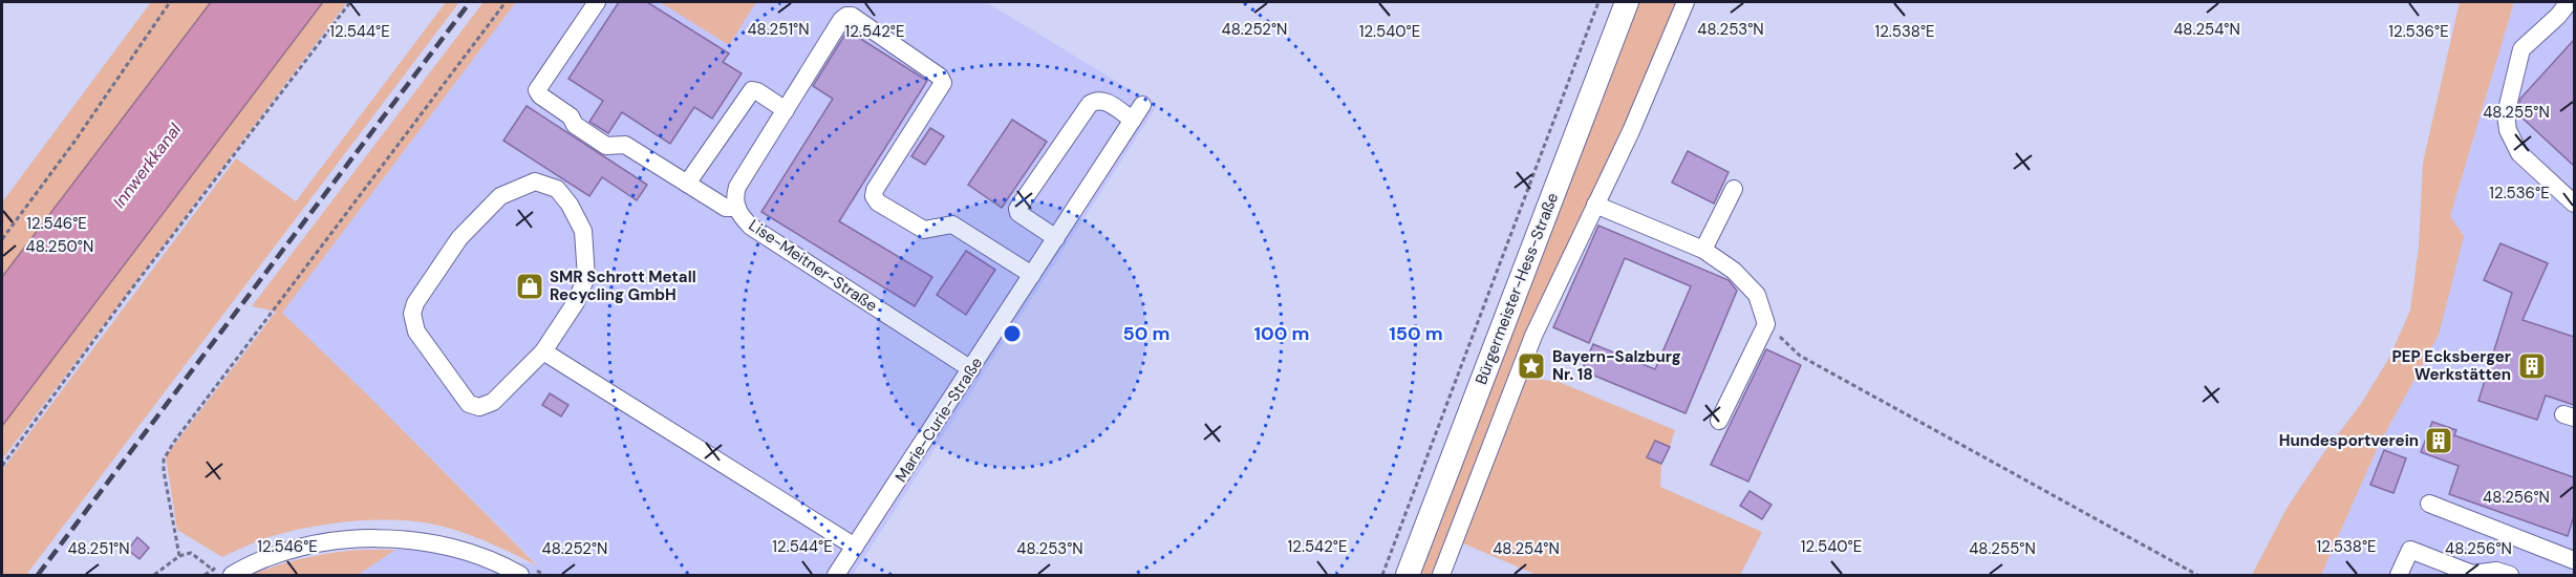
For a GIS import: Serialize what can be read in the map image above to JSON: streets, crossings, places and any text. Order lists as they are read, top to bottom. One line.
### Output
{"streets":{"main road":["Bürgermeister-Hess-Straße"],"street":["Lise-Meitner-Straße","Marie-Curie-Straße"]},"crossings":[["Lise-Meitner-Straße","Marie-Curie-Straße"]],"water":["Innwerkkanal"],"places":{"shop":["SMR Schrott Metall Recycling GmbH"],"place":["Bayern-Salzburg Nr. 18"],"building":["PEP Ecksberger Werkstätten","Hundesportverein"]},"coordinates":["48.251°N","48.252°N","48.253°N","48.254°N","12.544°E","12.542°E","12.540°E","12.538°E","12.536°E","48.255°N","12.546°E","48.250°N","48.256°N"],"rings":["50 m","100 m","150 m"]}
